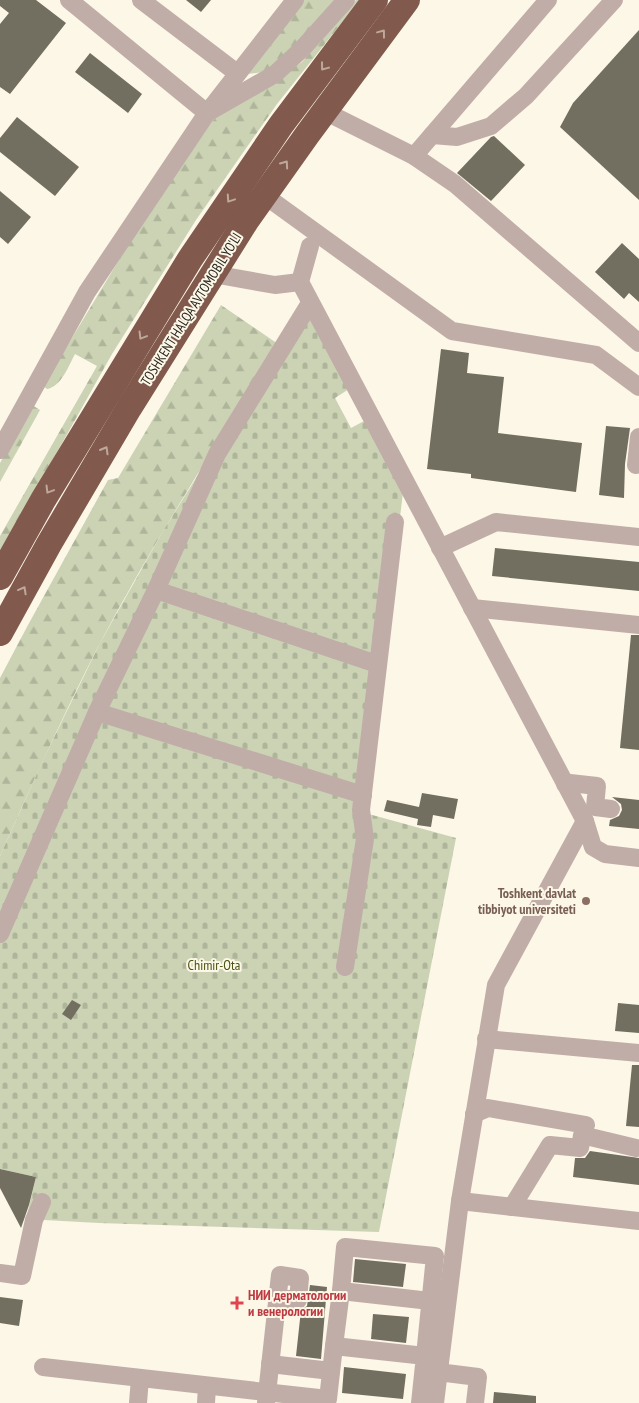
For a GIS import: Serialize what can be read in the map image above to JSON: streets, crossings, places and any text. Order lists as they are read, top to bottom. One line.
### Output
{"streets":{"highway":["TOSHKENT HALQA AVTOMOBIL YO'LI"]},"parks":["Chimir-Ota"],"places":{"other":["Toshkent davlat tibbiyot universiteti"],"health":["НИИ дерматологии и венерологии"]}}
